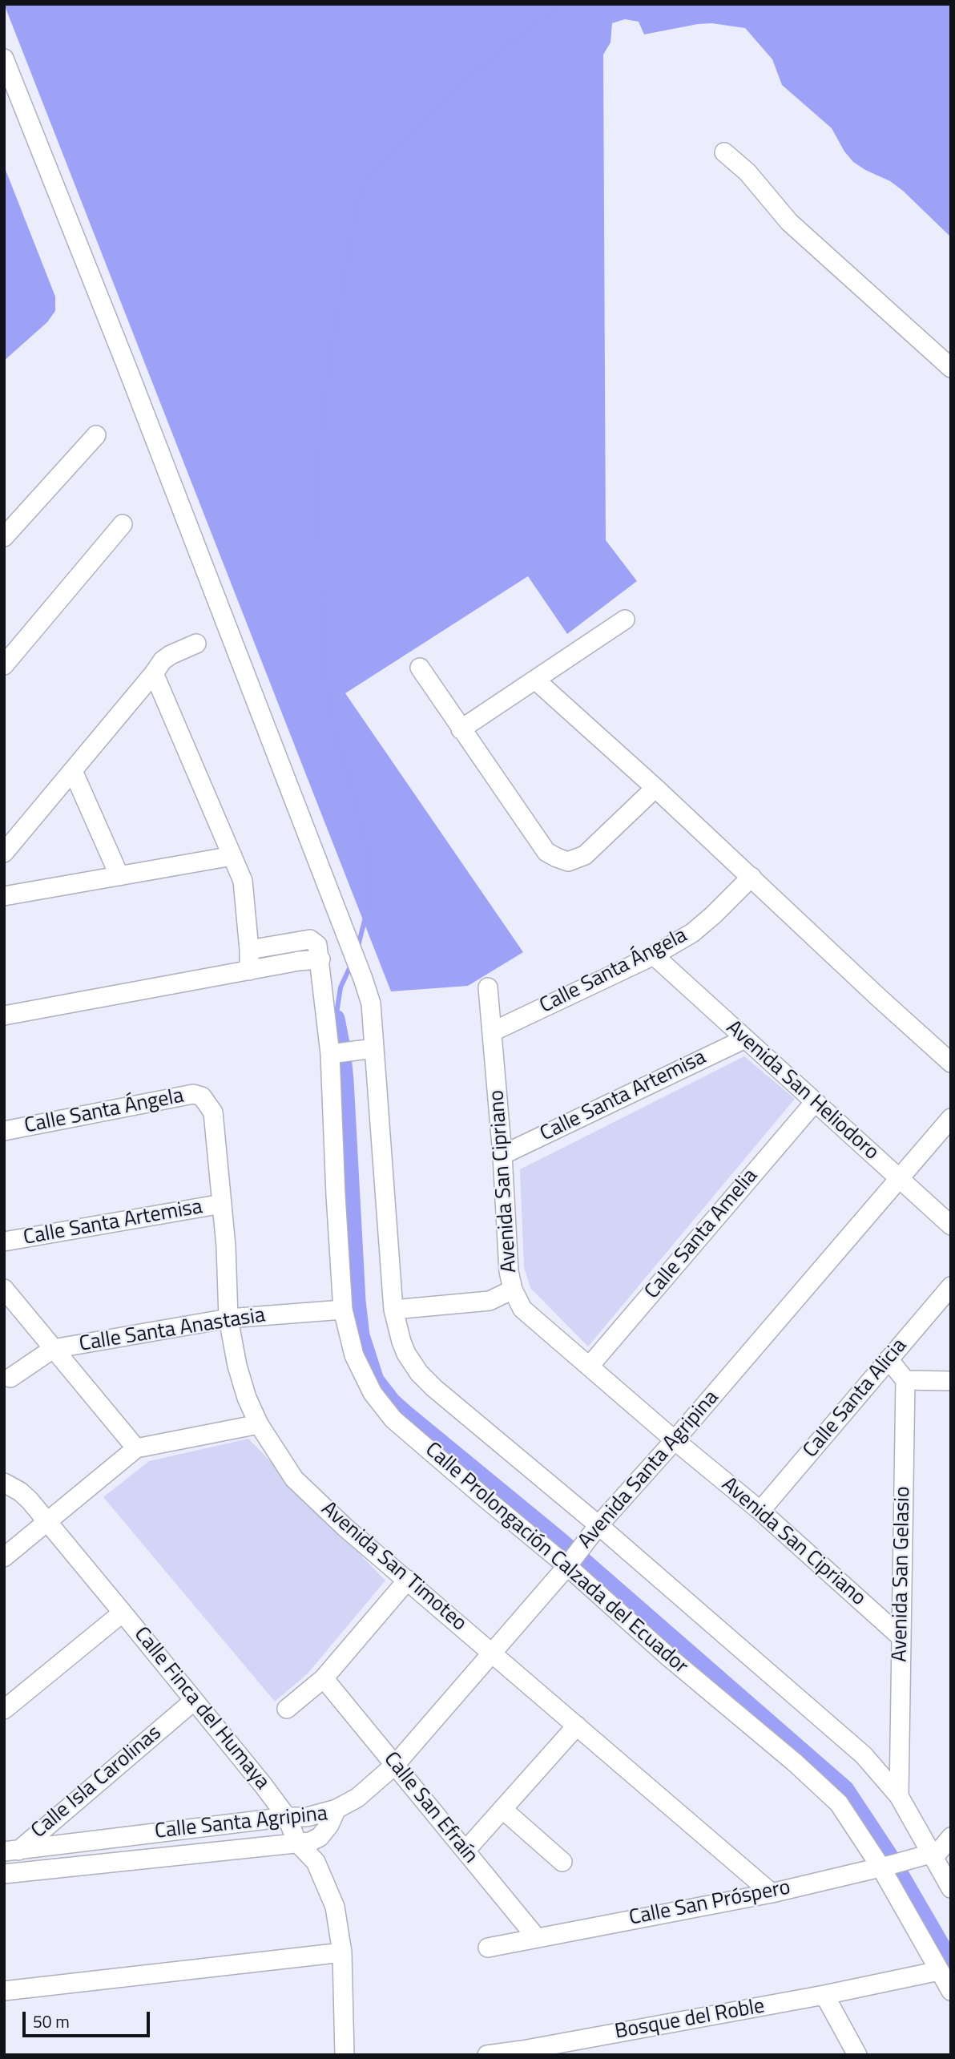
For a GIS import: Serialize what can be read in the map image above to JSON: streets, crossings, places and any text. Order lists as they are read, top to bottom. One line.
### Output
{"streets":{"street":["Calle Santa Ángela","Avenida San Heliodoro","Calle Santa Artemisa","Avenida San Cipriano","Calle Santa Amelia","Calle Santa Anastasia","Calle Santa Alicia","Avenida Santa Agripina","Calle Prolongación Calzada del Ecuador","Avenida San Timoteo","Avenida San Gelasio","Calle Finca del Humaya","Calle Isla Carolinas","Calle San Efraín","Calle Santa Agripina","Calle San Próspero","Bosque del Roble"]},"crossings":[["Calle Santa Ángela","Avenida San Heliodoro"],["Calle Santa Ángela","Avenida San Cipriano"],["Calle Santa Ángela","Avenida San Timoteo"],["Avenida San Heliodoro","Calle Santa Artemisa"],["Avenida San Heliodoro","Calle Santa Amelia"],["Avenida San Heliodoro","Avenida Santa Agripina"],["Calle Santa Artemisa","Avenida San Cipriano"],["Calle Santa Artemisa","Avenida San Timoteo"],["Avenida San Cipriano","Calle Santa Amelia"],["Avenida San Cipriano","Calle Santa Alicia"],["Avenida San Cipriano","Avenida Santa Agripina"],["Avenida San Cipriano","Avenida San Gelasio"],["Calle Santa Anastasia","Calle Prolongación Calzada del Ecuador"],["Calle Santa Anastasia","Avenida San Timoteo"],["Avenida Santa Agripina","Calle Prolongación Calzada del Ecuador"],["Avenida Santa Agripina","Avenida San Timoteo"],["Avenida Santa Agripina","Calle San Efraín"],["Avenida Santa Agripina","Calle Santa Agripina"],["Calle Prolongación Calzada del Ecuador","Calle San Próspero"],["Calle Prolongación Calzada del Ecuador","Bosque del Roble"],["Avenida San Timoteo","Calle San Próspero"],["Calle Finca del Humaya","Calle Isla Carolinas"],["Calle Finca del Humaya","Calle Santa Agripina"],["Calle Isla Carolinas","Calle Santa Agripina"],["Calle San Efraín","Calle San Próspero"]],"scale_bar":"50 m"}
